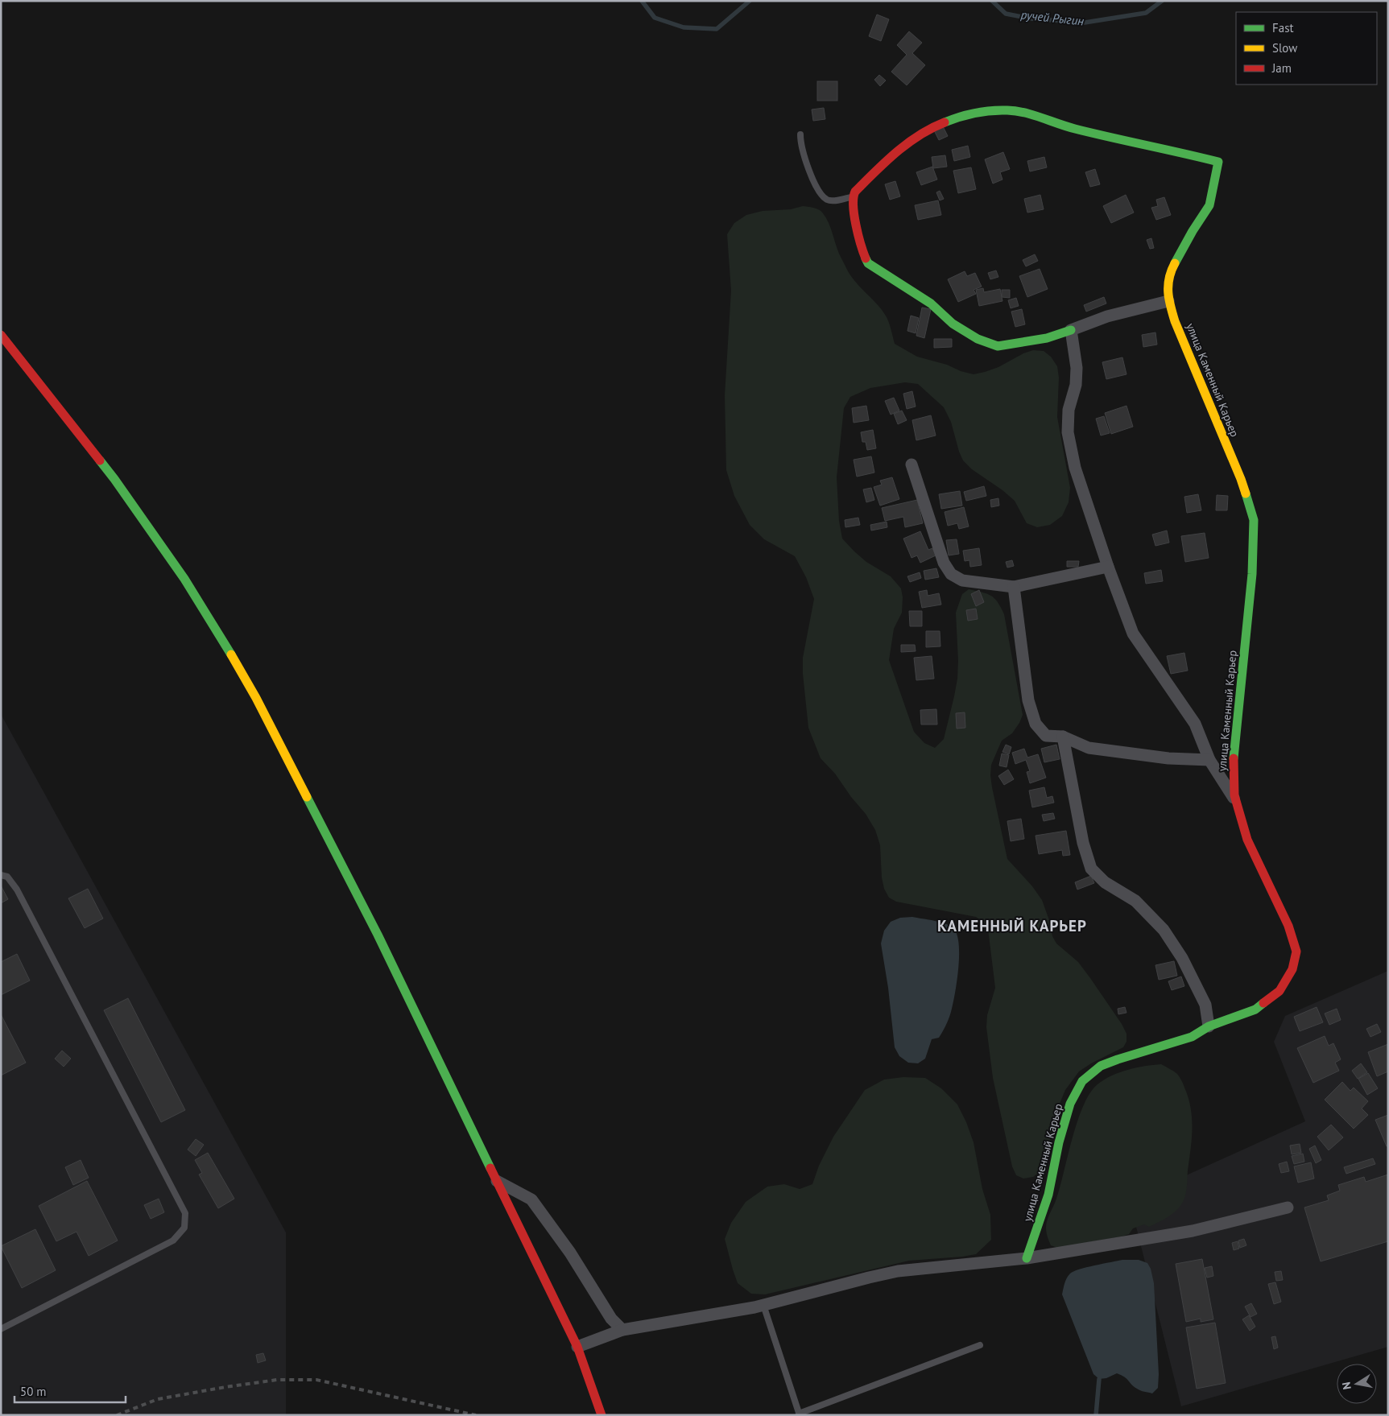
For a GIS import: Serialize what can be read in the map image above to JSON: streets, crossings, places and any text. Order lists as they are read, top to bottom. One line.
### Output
{"streets":{"street":["улица Каменный Карьер"]},"districts":["КАМЕННЫЙ КАРЬЕР"],"water":["ручей Рыгин"],"legend":["Fast","Slow","Jam"],"scale_bar":"50 m","north":"left"}
